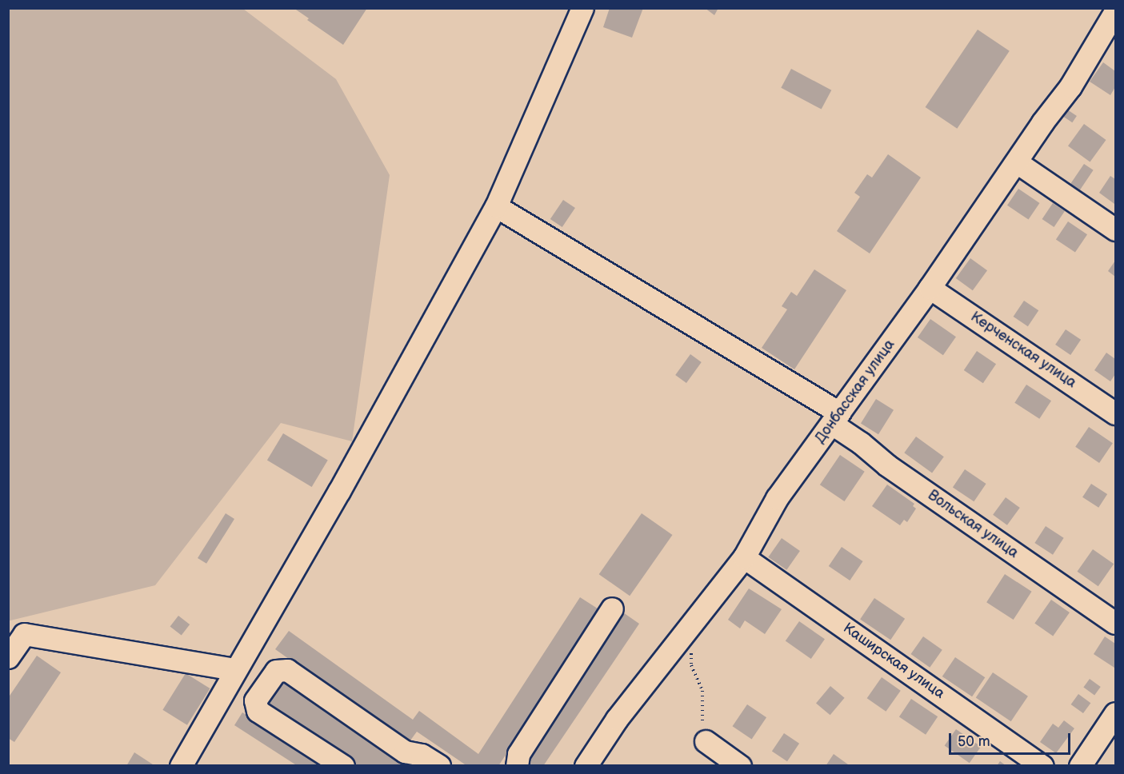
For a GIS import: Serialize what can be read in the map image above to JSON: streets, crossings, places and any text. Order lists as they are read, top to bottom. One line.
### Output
{"streets":{"street":["Керченская улица","Донбасская улица","Вольская улица","Каширская улица"]},"crossings":[["Керченская улица","Донбасская улица"],["Донбасская улица","Вольская улица"],["Донбасская улица","Каширская улица"]],"scale_bar":"50 m"}
